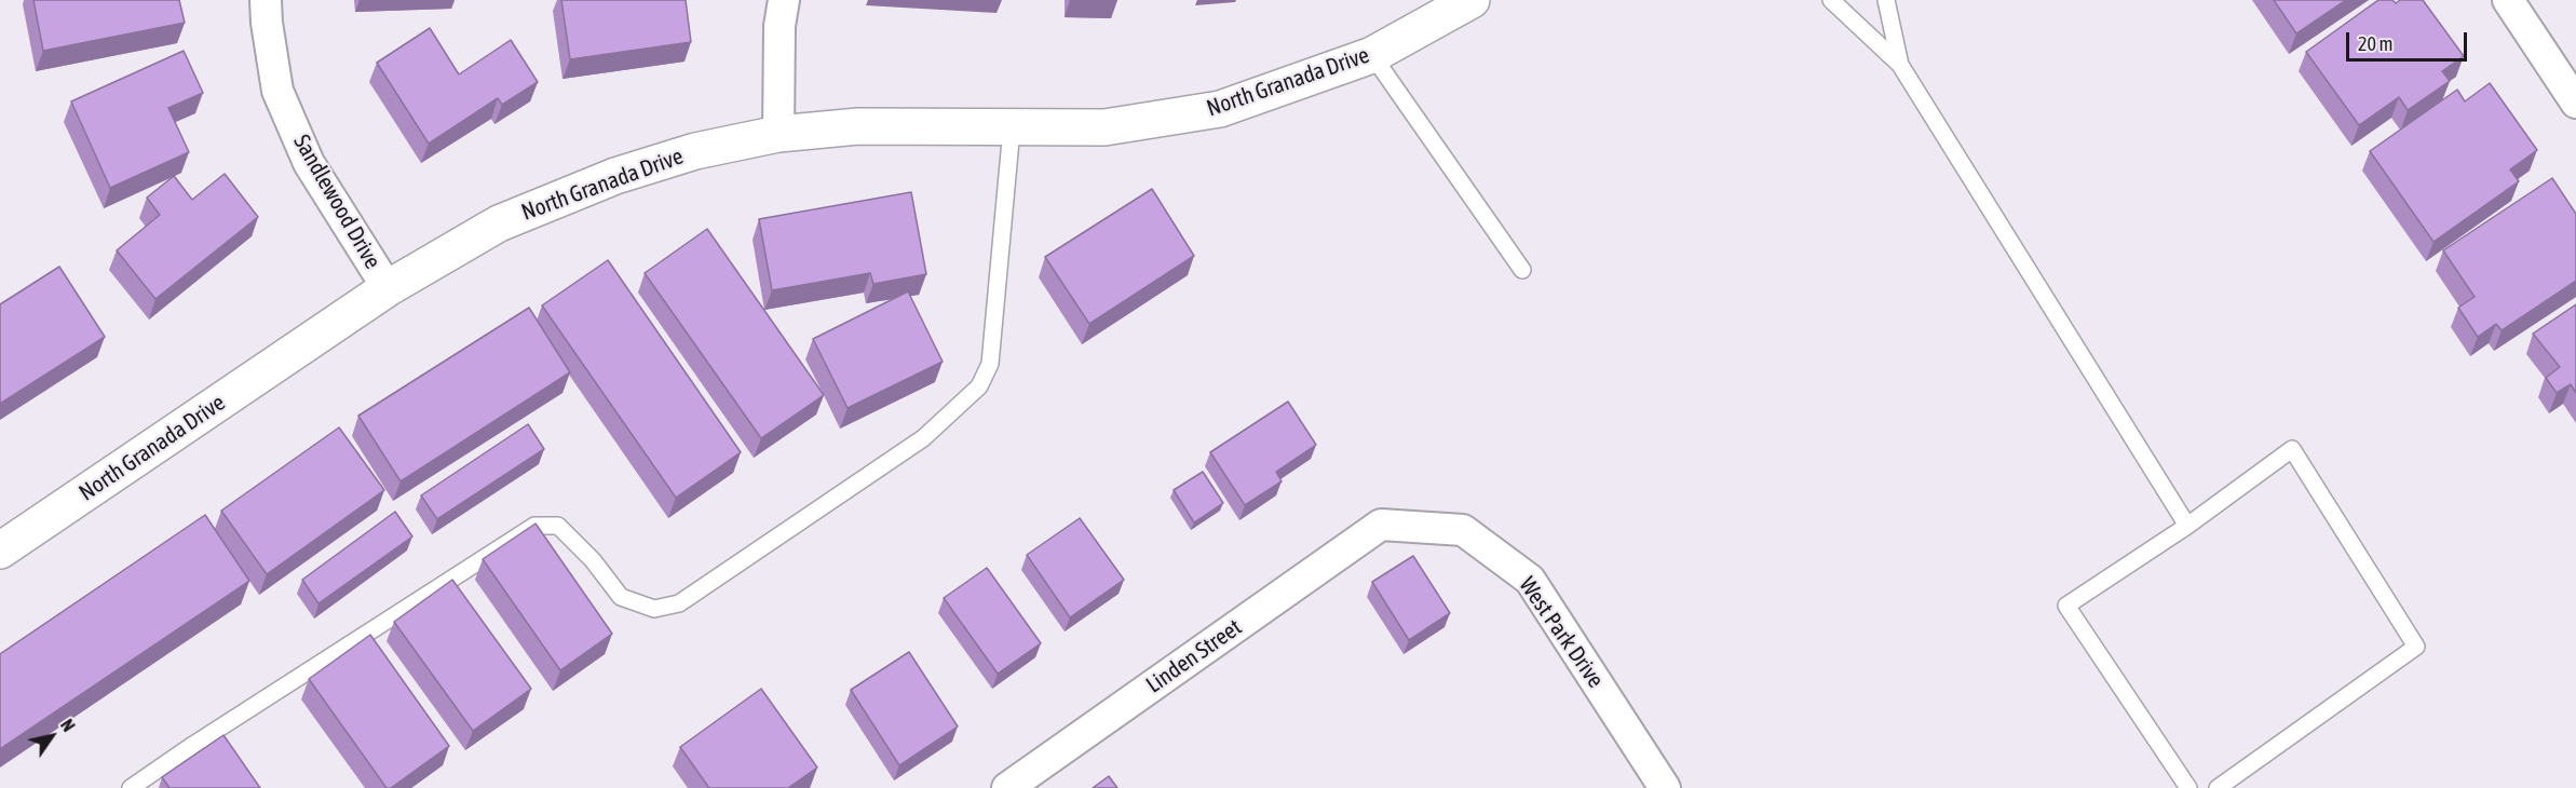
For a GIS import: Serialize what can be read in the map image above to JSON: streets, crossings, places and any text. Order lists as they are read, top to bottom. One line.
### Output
{"streets":{"street":["North Granada Drive","Sandlewood Drive","West Park Drive","Linden Street"]},"crossings":[["North Granada Drive","Sandlewood Drive"],["West Park Drive","Linden Street"]],"scale_bar":"20 m","north":"top right"}
